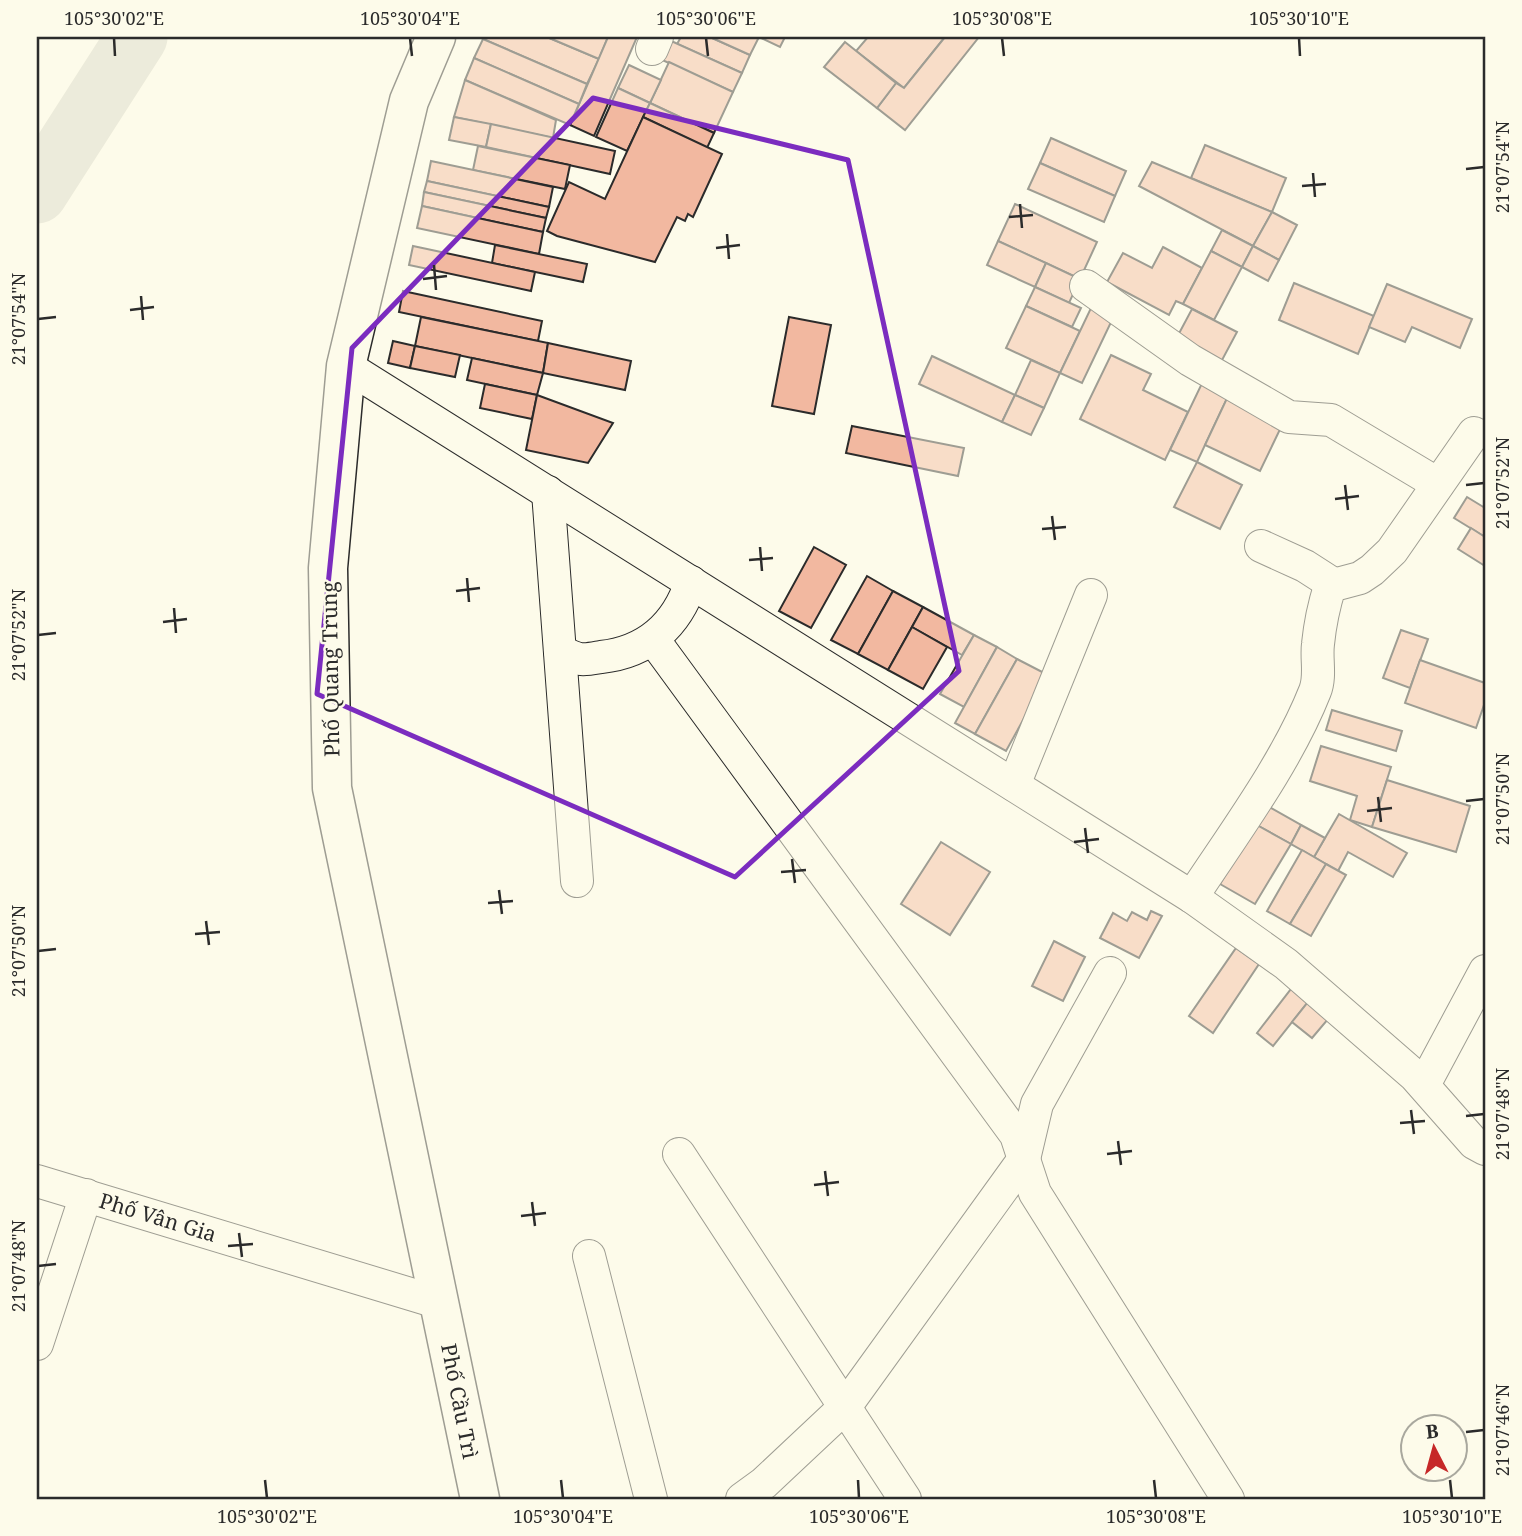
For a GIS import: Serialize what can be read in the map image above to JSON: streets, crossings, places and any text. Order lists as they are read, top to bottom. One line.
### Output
{"streets":{"street":["Phố Quang Trung","Phố Vân Gia","Phố Cầu Trì"]},"crossings":[["Phố Quang Trung","Phố Vân Gia"],["Phố Quang Trung","Phố Cầu Trì"],["Phố Vân Gia","Phố Cầu Trì"]],"north":"top","coordinates":["105°30'02\"E","105°30'04\"E","105°30'06\"E","105°30'08\"E","105°30'10\"E","21°07'54\"N","21°07'52\"N","21°07'50\"N","21°07'48\"N","21°07'46\"N"]}
